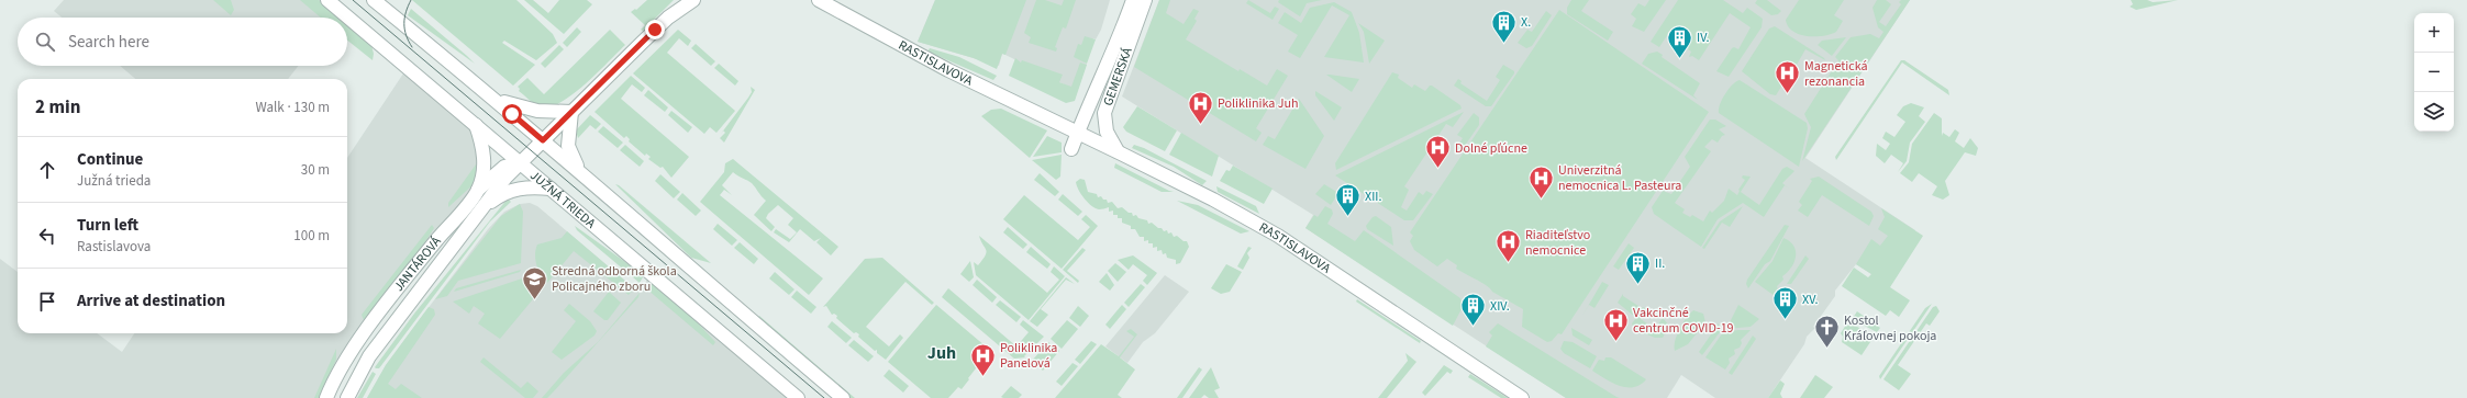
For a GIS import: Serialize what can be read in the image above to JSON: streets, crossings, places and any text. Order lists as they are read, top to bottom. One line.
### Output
{"streets":{"street":["RASTISLAVOVA","GEMERSKÁ","JUŽNÁ TRIEDA","JANTÁROVÁ"]},"crossings":[["RASTISLAVOVA","GEMERSKÁ"],["JUŽNÁ TRIEDA","JANTÁROVÁ"]],"districts":["Juh"],"places":{"building":["X.","IV.","XII.","II.","XV.","XIV."],"hospital":["Magnetická rezonancia","Poliklinika Juh","Dolné pľúcne","Univerzitná nemocnica L. Pasteura","Riaditeľstvo nemocnice","Vakcinčné centrum COVID-19","Poliklinika Panelová"],"school or university":["Stredná odborná škola Policajného zboru"],"church":["Kostol Kráľovnej pokoja"]},"page":{"map_buttons":["+","−"],"search":"Search here","heading":["2 min","Walk · 130 m"],"list":[["Continue","Južná trieda","30 m"],["Turn left","Rastislavova","100 m"],"Arrive at destination"]}}
